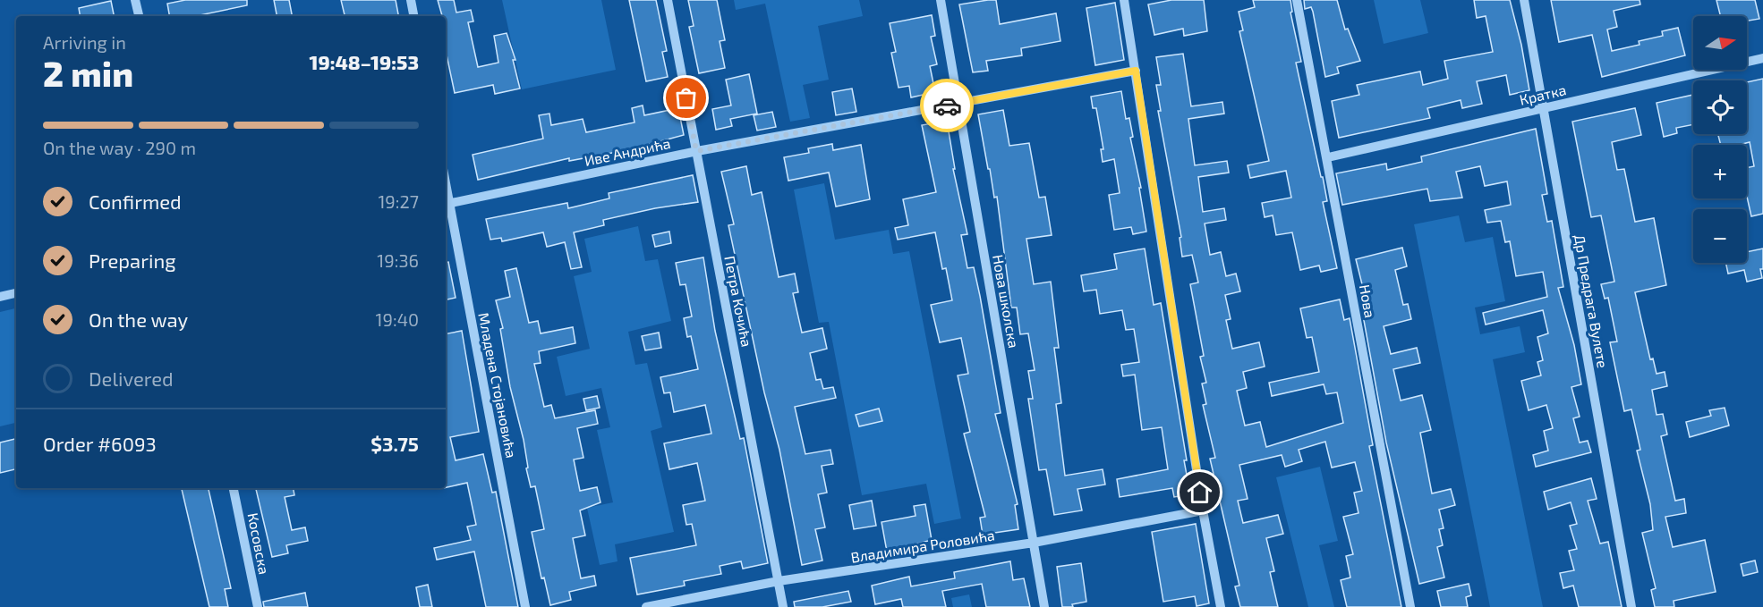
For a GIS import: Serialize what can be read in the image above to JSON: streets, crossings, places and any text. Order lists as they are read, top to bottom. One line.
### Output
{"streets":{"street":["Кратка","Иве Андрића","Петра Кочића","Нова школска","Нова","Др Предрага Вулете","Младена Стојановића","Косовска","Владимира Роловића"]},"crossings":[["Кратка","Нова"],["Кратка","Др Предрага Вулете"],["Иве Андрића","Петра Кочића"],["Иве Андрића","Нова школска"],["Иве Андрића","Младена Стојановића"],["Петра Кочића","Владимира Роловића"],["Нова школска","Владимира Роловића"]],"north":"right","page":{"map_buttons":["+","−"],"heading":["2 min","Arriving in","19:48–19:53"],"panel":["Order #6093","$3.75"],"bar":"On the way · 290 m","list":[["Confirmed","19:27"],["Preparing","19:36"],["On the way","19:40"],"Delivered"]}}
